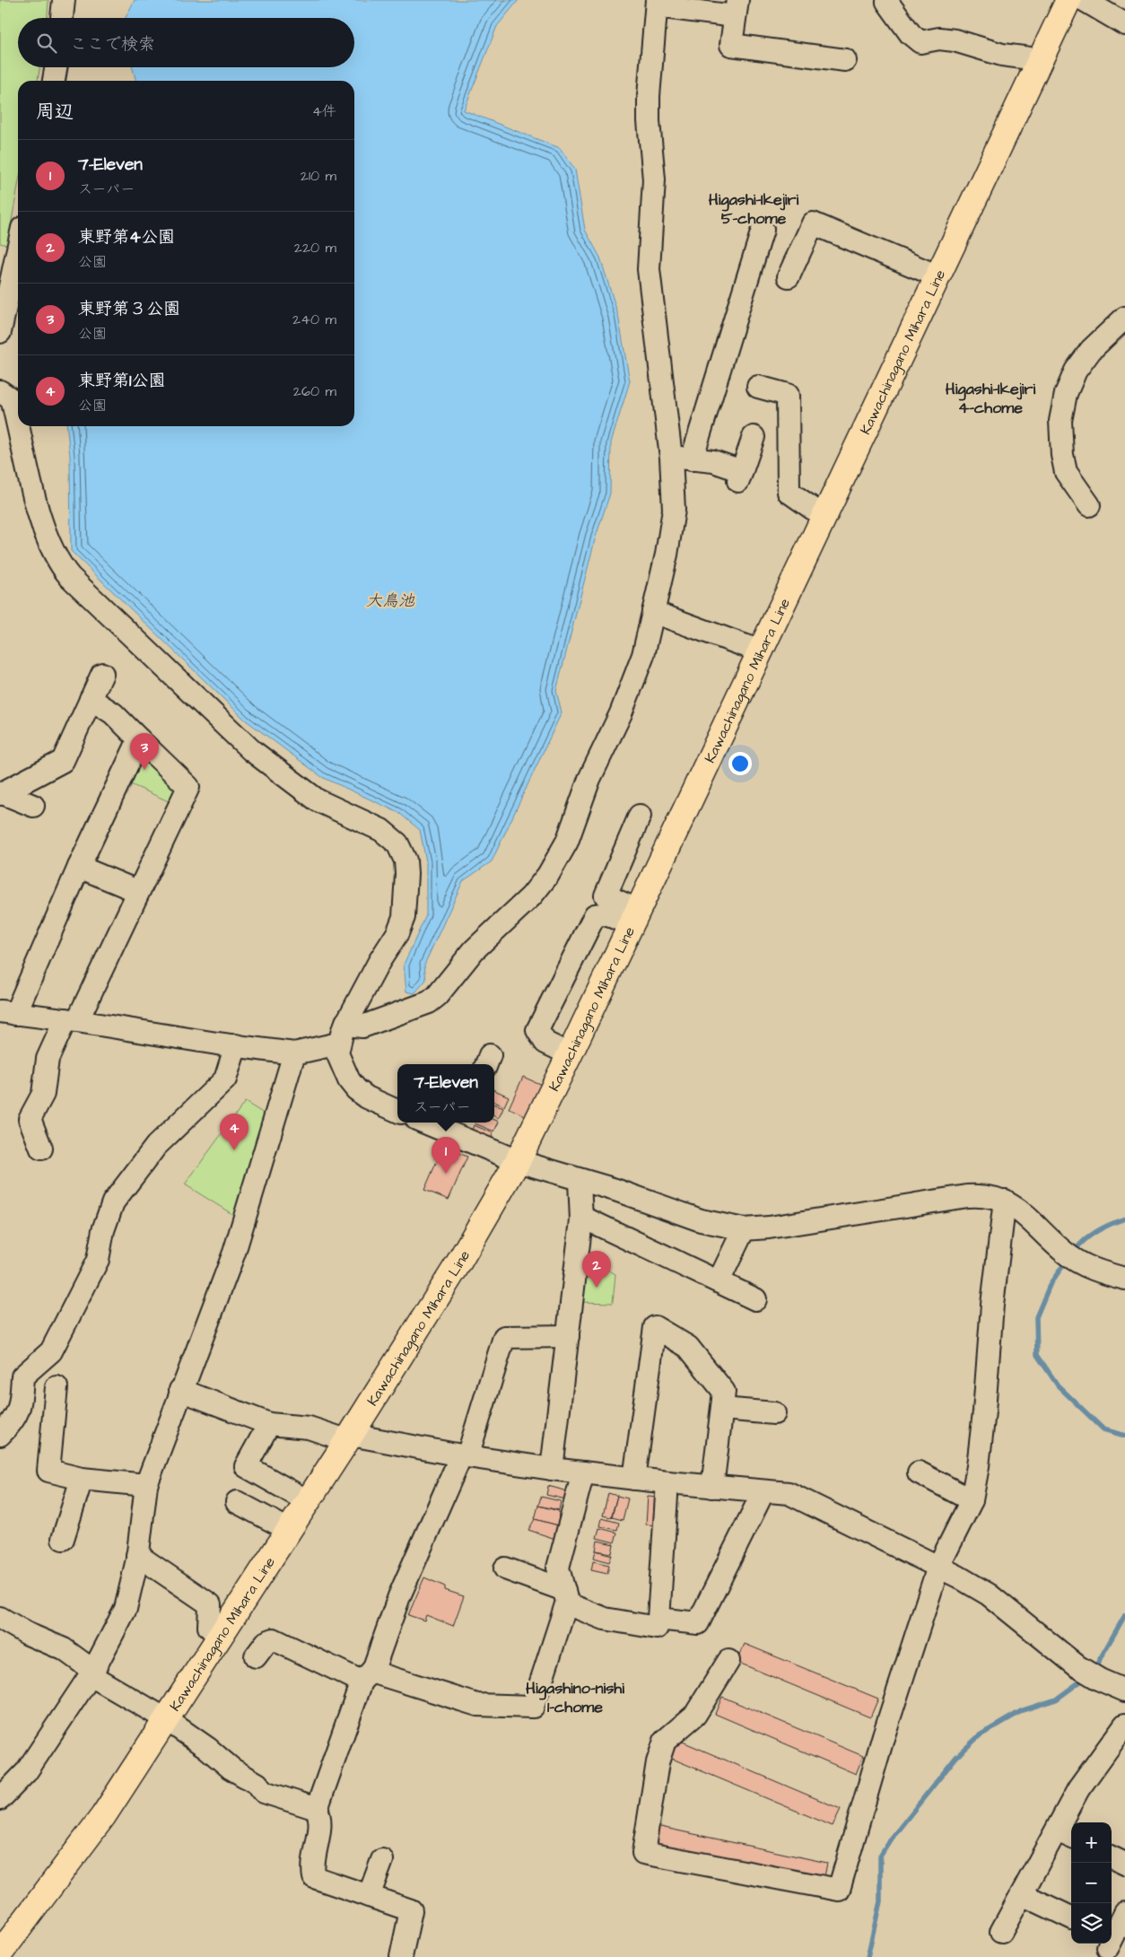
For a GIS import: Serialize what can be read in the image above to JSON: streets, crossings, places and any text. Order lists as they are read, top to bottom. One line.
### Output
{"streets":{"main road":["Kawachinagano Mihara Line"]},"districts":["Higashi-Ikejiri 5-chome","Higashi-Ikejiri 4-chome","Higashino-nishi 1-chome"],"water":["大鳥池"],"page":{"search":"ここで検索","heading":["周辺","4件"],"list":[{"mark":"1","name":"7-Eleven","note":"スーパー","value":"210 m"},{"mark":"2","name":"東野第4公園","note":"公園","value":"220 m"},{"mark":"3","name":"東野第３公園","note":"公園","value":"240 m"},{"mark":"4","name":"東野第1公園","note":"公園","value":"260 m"}],"pins":["3","4","1","2"],"popup":["7-Eleven","スーパー"],"map_buttons":["+","−"]}}
